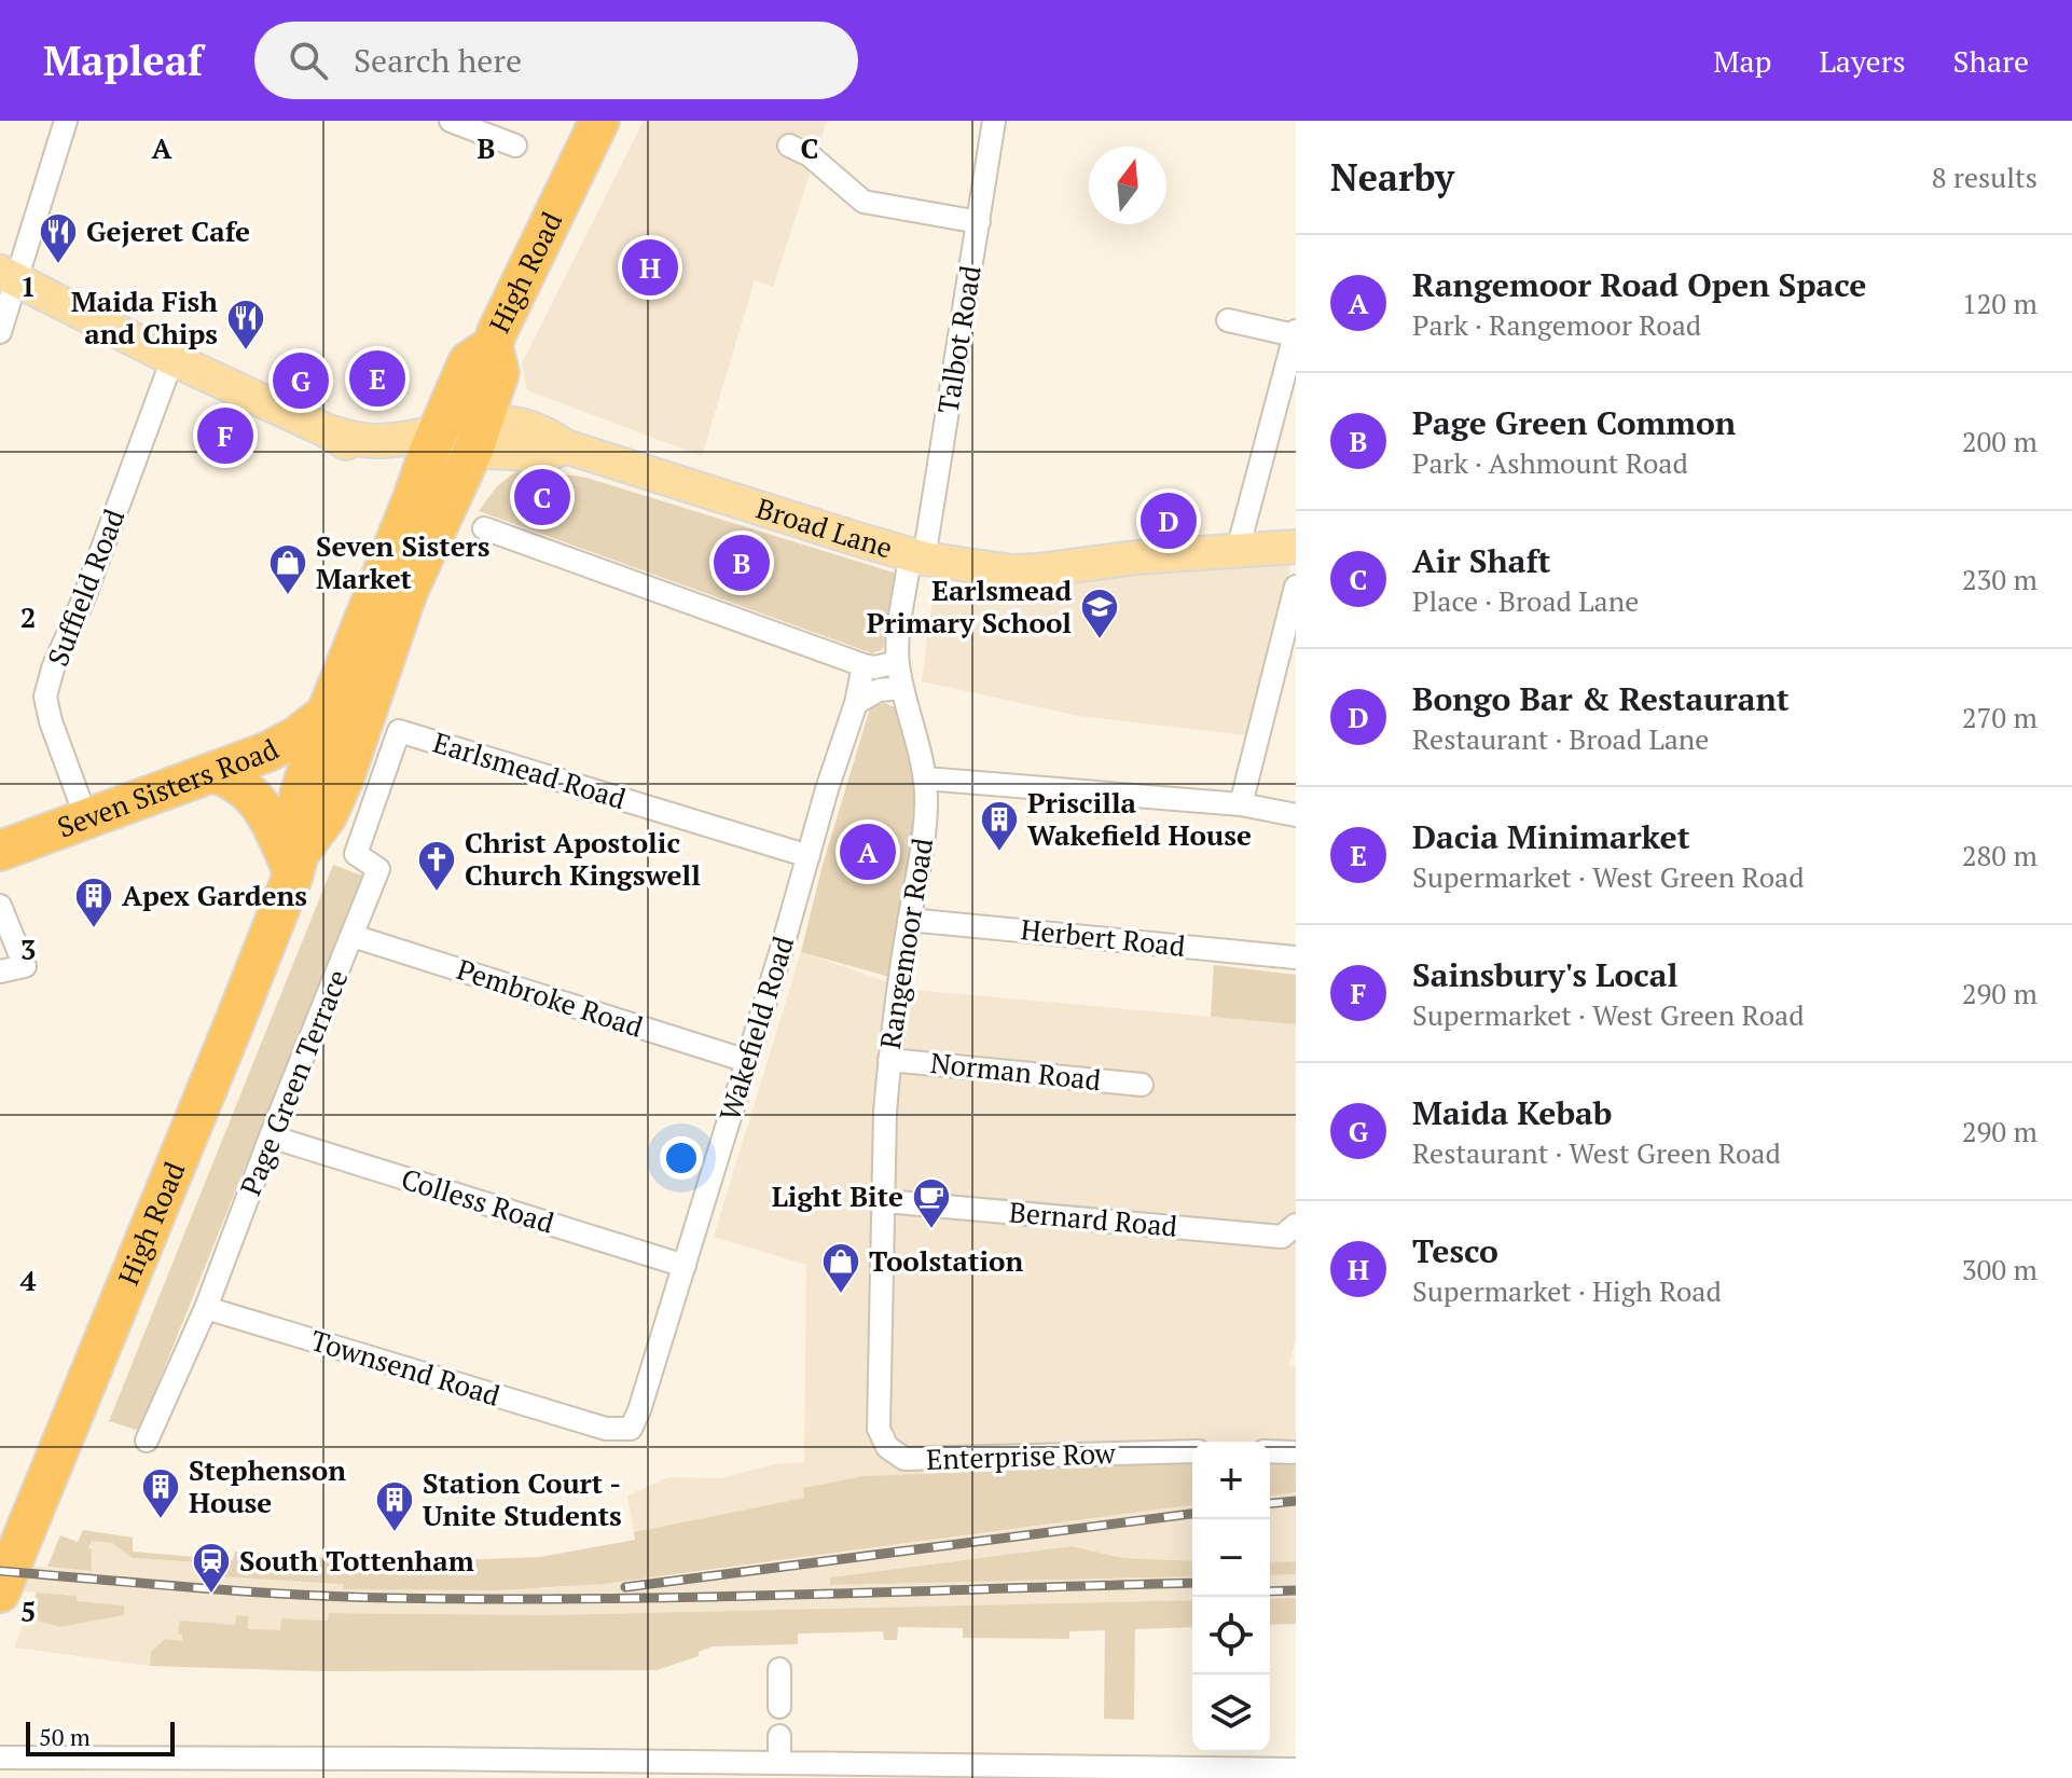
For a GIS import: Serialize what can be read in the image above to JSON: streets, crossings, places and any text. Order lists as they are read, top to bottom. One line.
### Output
{"streets":{"highway":["High Road","Seven Sisters Road"],"main road":["Broad Lane"],"street":["Talbot Road","Suffield Road","Earlsmead Road","Herbert Road","Rangemoor Road","Pembroke Road","Wakefield Road","Norman Road","Page Green Terrace","Colless Road","Bernard Road","Townsend Road","Enterprise Row"]},"crossings":[["High Road","Broad Lane"],["High Road","Seven Sisters Road"],["Talbot Road","Broad Lane"],["Broad Lane","Suffield Road"],["Suffield Road","Seven Sisters Road"],["Earlsmead Road","Wakefield Road"],["Earlsmead Road","Page Green Terrace"],["Herbert Road","Rangemoor Road"],["Rangemoor Road","Norman Road"],["Rangemoor Road","Bernard Road"],["Rangemoor Road","Enterprise Row"],["Pembroke Road","Wakefield Road"],["Pembroke Road","Page Green Terrace"],["Wakefield Road","Colless Road"],["Wakefield Road","Townsend Road"],["Page Green Terrace","Colless Road"],["Page Green Terrace","Townsend Road"],["Bernard Road","Enterprise Row"]],"places":{"restaurant":["Gejeret Cafe","Maida Fish and Chips"],"shop":["Seven Sisters Market","Toolstation"],"school or university":["Earlsmead Primary School"],"building":["Priscilla Wakefield House","Apex Gardens","Stephenson House","Station Court - Unite Students"],"church":["Christ Apostolic Church Kingswell"],"cafe":["Light Bite"],"station":["South Tottenham"]},"scale_bar":"50 m","north":"top","page":{"header":"Mapleaf","search":"Search here","nav":["Map","Layers","Share"],"heading":["Nearby","8 results"],"list":[{"mark":"A","name":"Rangemoor Road Open Space","note":"Park · Rangemoor Road","value":"120 m"},{"mark":"B","name":"Page Green Common","note":"Park · Ashmount Road","value":"200 m"},{"mark":"C","name":"Air Shaft","note":"Place · Broad Lane","value":"230 m"},{"mark":"D","name":"Bongo Bar & Restaurant","note":"Restaurant · Broad Lane","value":"270 m"},{"mark":"E","name":"Dacia Minimarket","note":"Supermarket · West Green Road","value":"280 m"},{"mark":"F","name":"Sainsbury's Local","note":"Supermarket · West Green Road","value":"290 m"},{"mark":"G","name":"Maida Kebab","note":"Restaurant · West Green Road","value":"290 m"},{"mark":"H","name":"Tesco","note":"Supermarket · High Road","value":"300 m"}],"pins":["H","E","G","F","C","D","B","A"],"map_buttons":["+","−"],"scale":"50 m"},"grid":{"columns":["A","B","C"],"rows":["1","2","3","4","5"]}}
